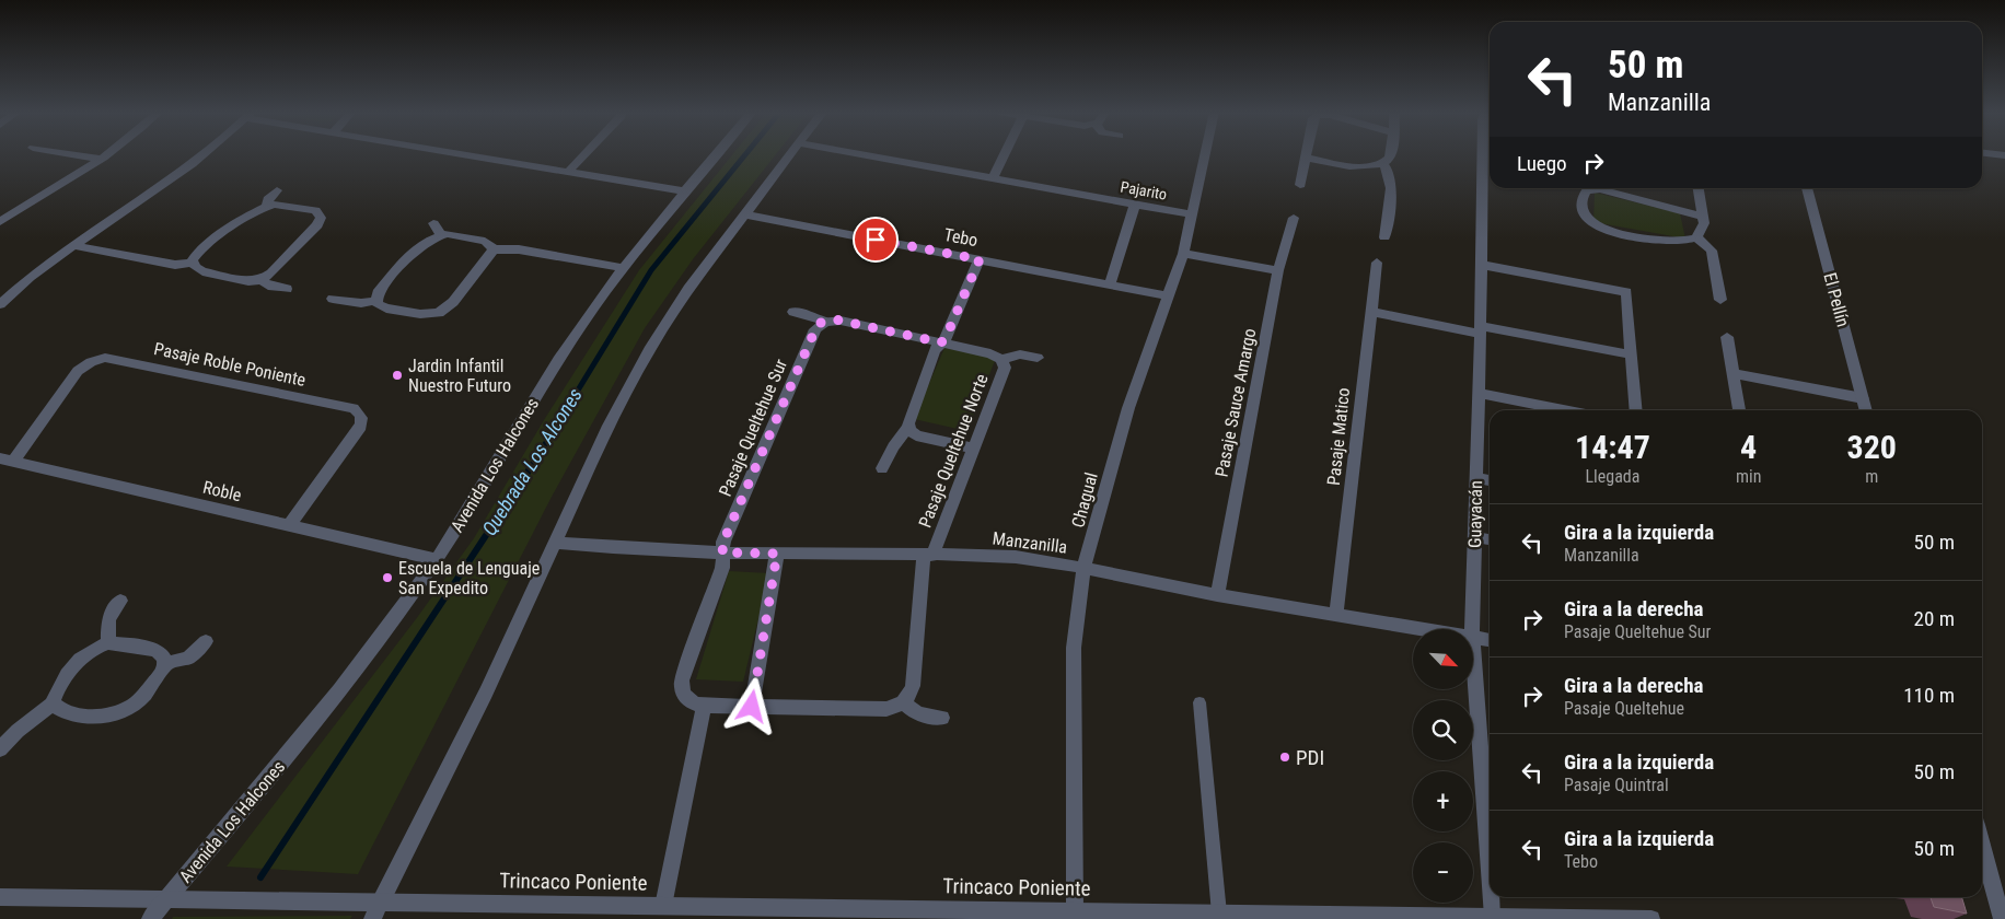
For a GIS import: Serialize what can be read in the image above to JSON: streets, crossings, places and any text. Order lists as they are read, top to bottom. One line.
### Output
{"streets":{"street":["Pajarito","Tebo","El Pellín","Pasaje Roble Poniente","Pasaje Sauce Amargo","Pasaje Queltehue Sur","Pasaje Matico","Pasaje Queltehue Norte","Avenida Los Halcones","Roble","Chagual","Guayacán","Manzanilla","Trincaco Poniente"]},"crossings":[["Pajarito","Chagual"],["Tebo","Chagual"],["Pasaje Roble Poniente","Roble"],["Pasaje Sauce Amargo","Manzanilla"],["Pasaje Queltehue Sur","Manzanilla"],["Pasaje Matico","Manzanilla"],["Pasaje Queltehue Norte","Manzanilla"],["Avenida Los Halcones","Roble"],["Avenida Los Halcones","Trincaco Poniente"],["Chagual","Manzanilla"],["Chagual","Trincaco Poniente"],["Guayacán","Trincaco Poniente"]],"water":["Quebrada Los Alcones"],"places":["Jardin Infantil Nuestro Futuro","Escuela de Lenguaje San Expedito","PDI"],"north":"bottom right","page":{"turn":["50 m","Manzanilla"],"then":"Luego","eta":["14:47","Llegada","4","min","320","m"],"list":[{"name":"Gira a la izquierda","note":"Manzanilla","value":"50 m"},{"name":"Gira a la derecha","note":"Pasaje Queltehue Sur","value":"20 m"},{"name":"Gira a la derecha","note":"Pasaje Queltehue","value":"110 m"},{"name":"Gira a la izquierda","note":"Pasaje Quintral","value":"50 m"},{"name":"Gira a la izquierda","note":"Tebo","value":"50 m"}],"map_buttons":["+","−"]}}
